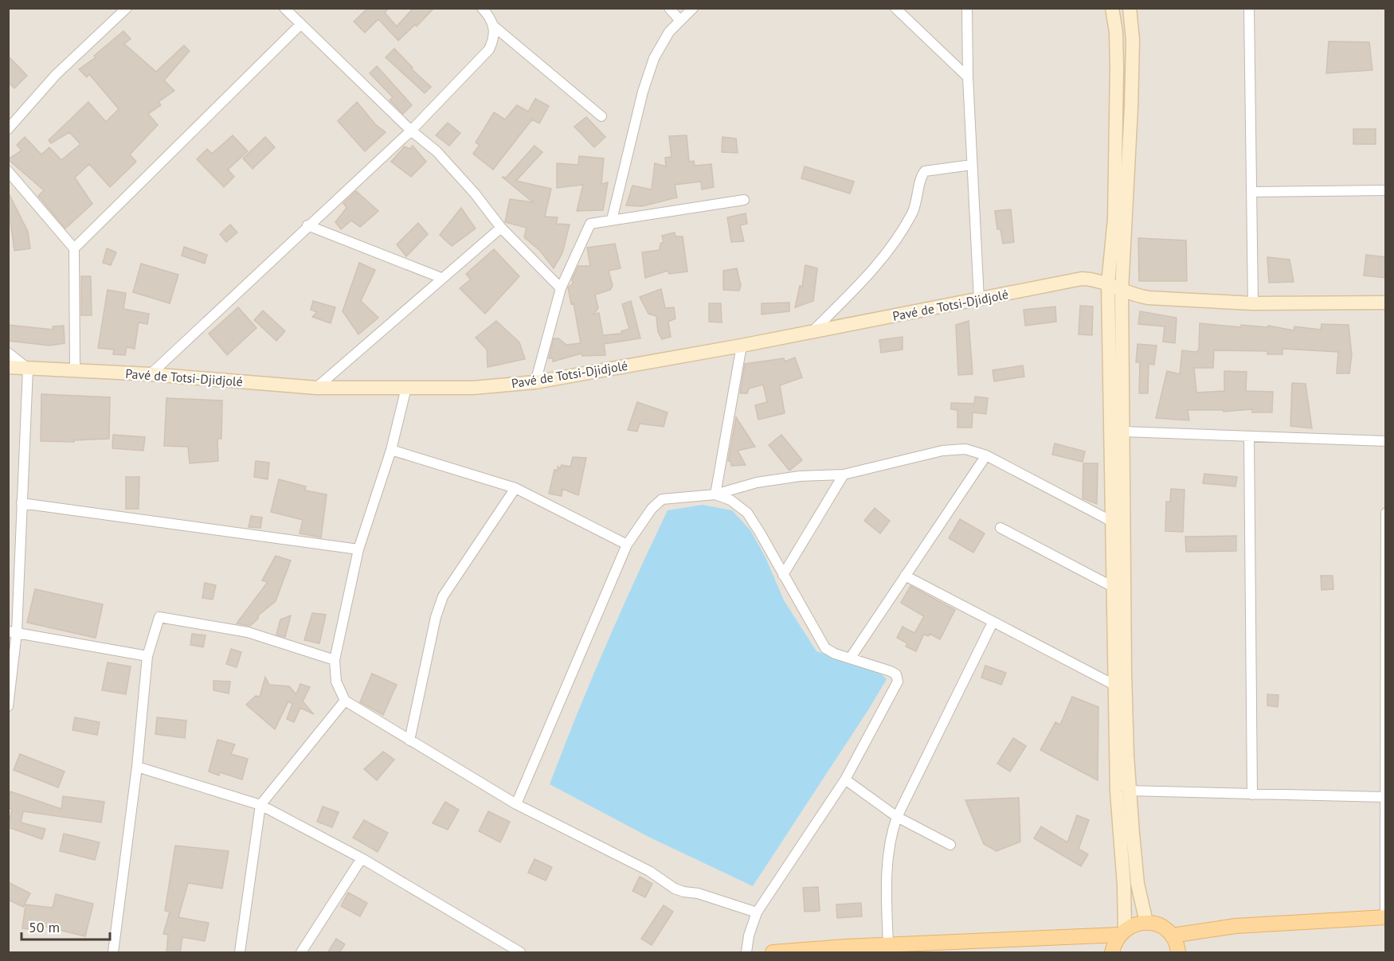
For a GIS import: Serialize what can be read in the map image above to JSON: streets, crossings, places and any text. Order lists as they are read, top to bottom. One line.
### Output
{"streets":{"main road":["Pavé de Totsi-Djidjolé"]},"scale_bar":"50 m"}
